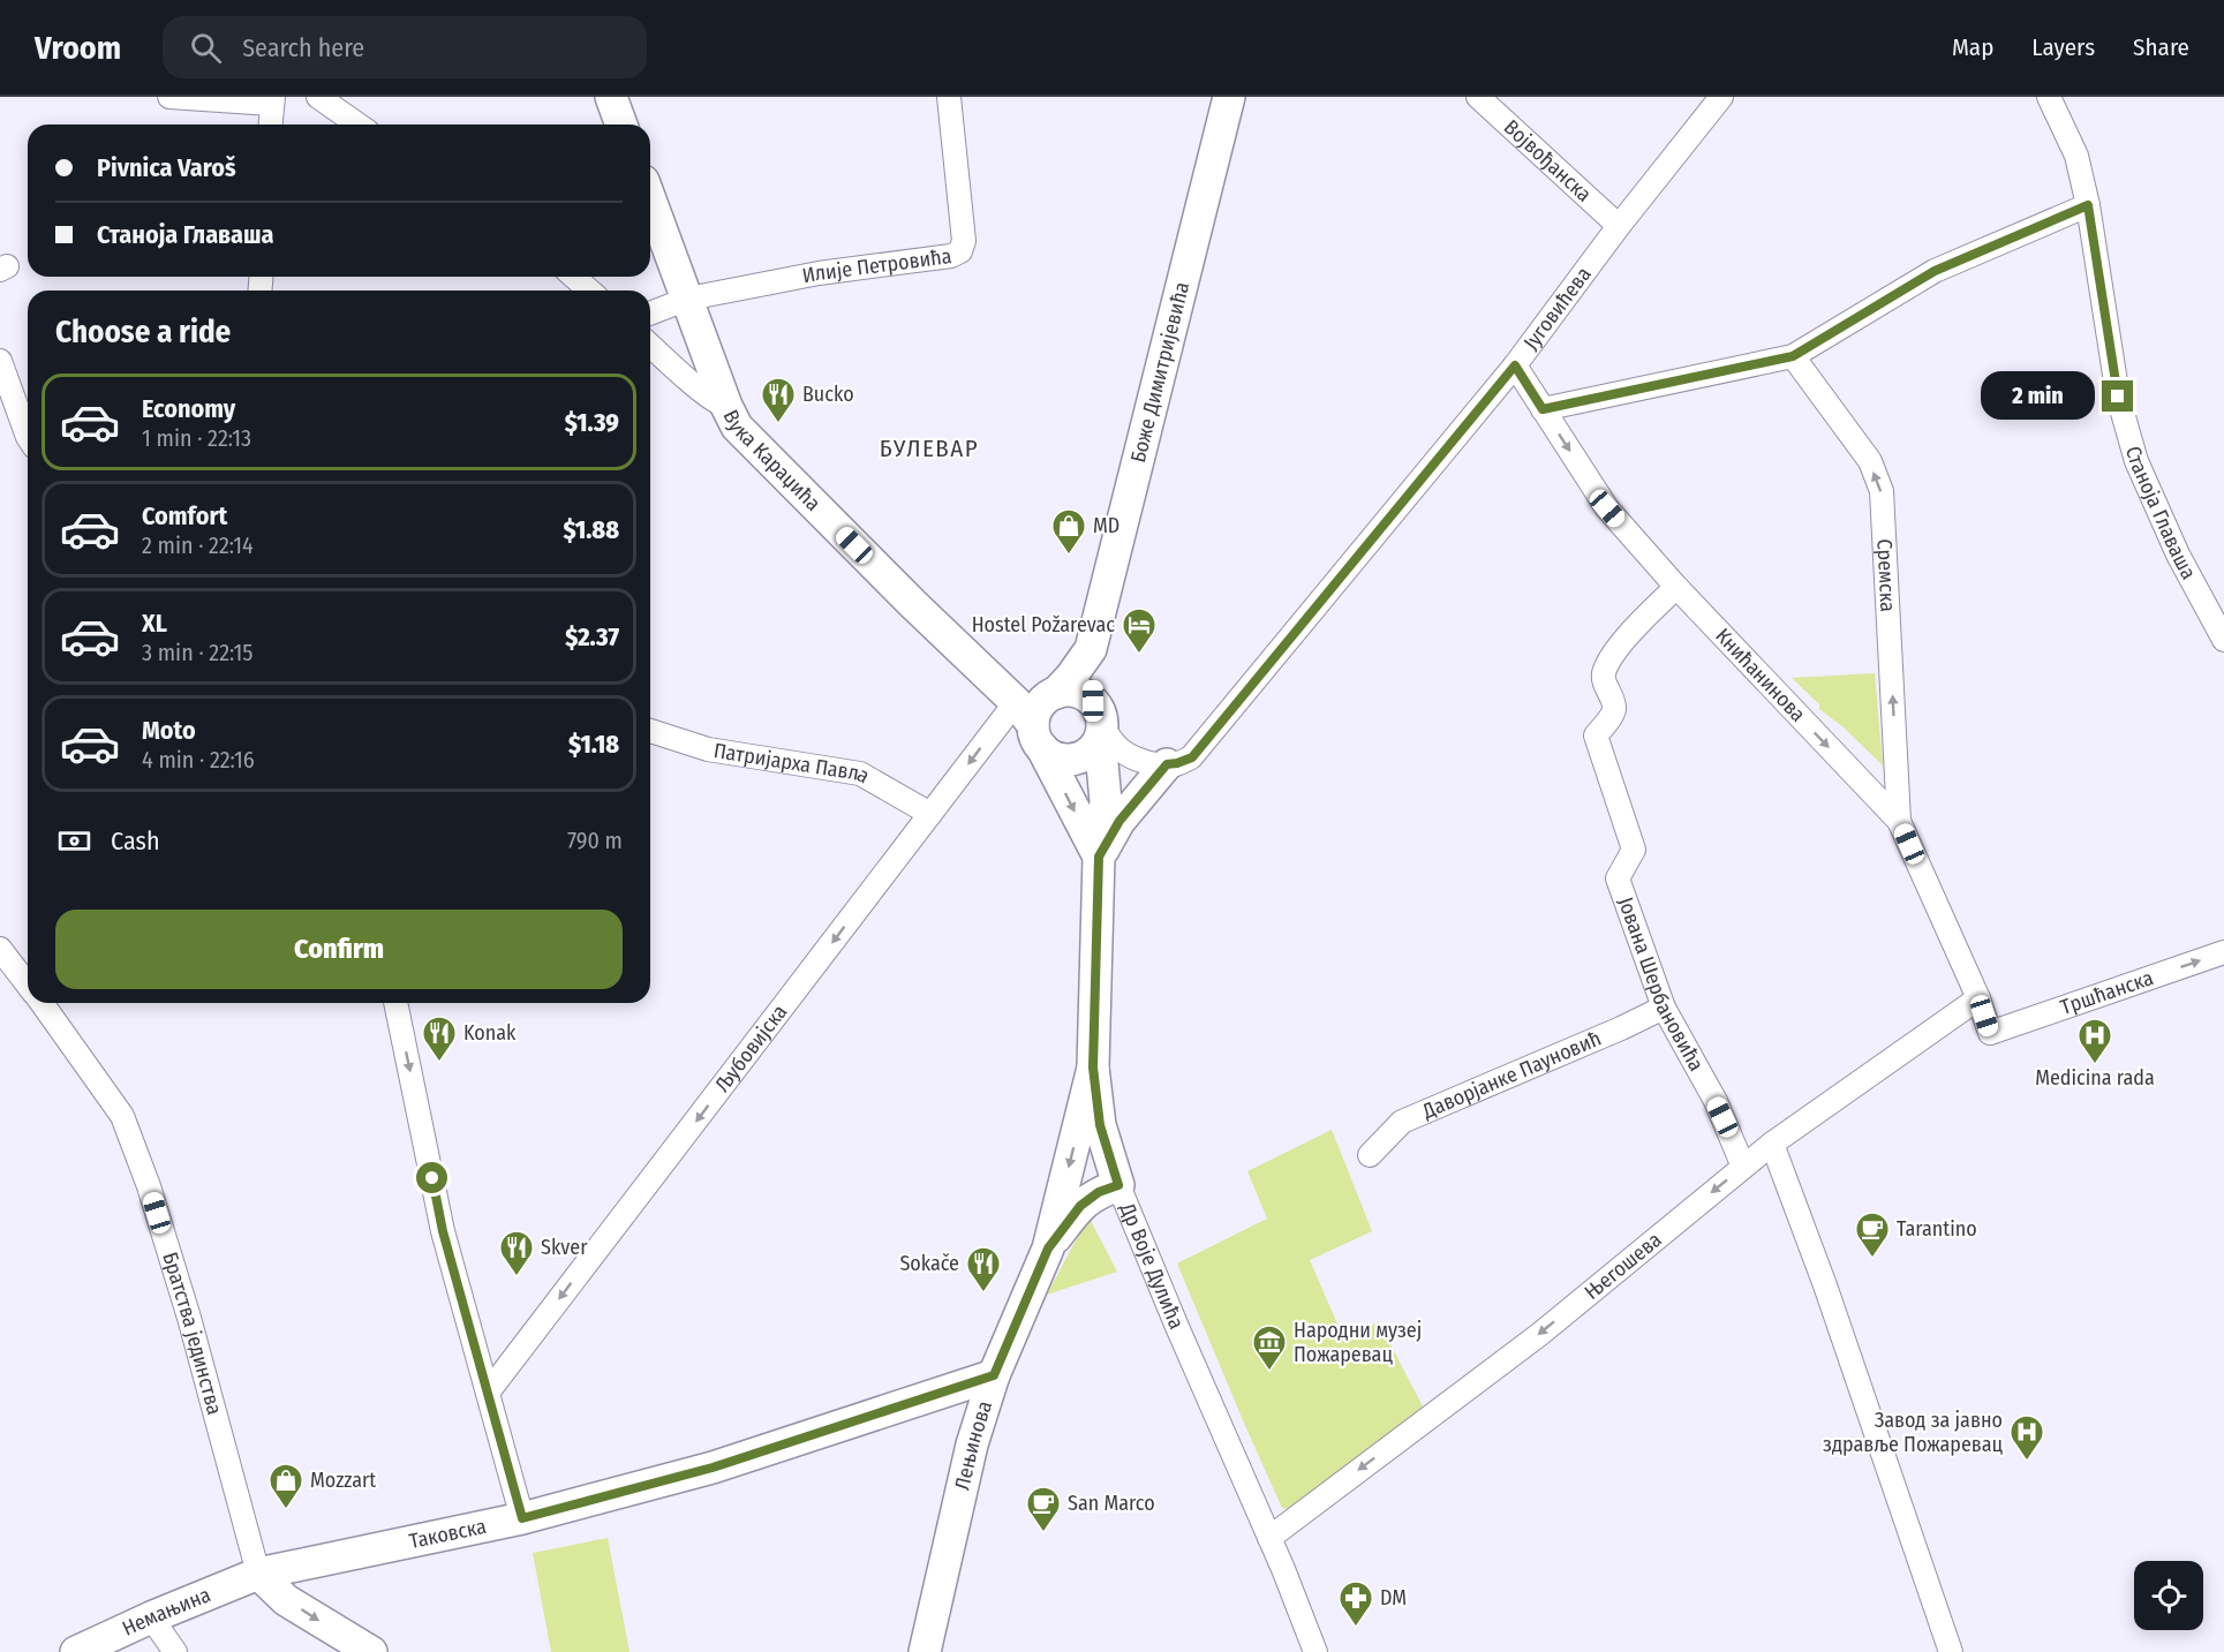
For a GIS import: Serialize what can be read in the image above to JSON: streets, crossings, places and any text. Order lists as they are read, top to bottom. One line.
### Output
{"streets":{"main road":["Боже Димитријевића","Вука Караџића","Др Воје Дулића","Лењинова","Таковска","Немањина"],"street":["Војвођанска","Илије Петровића","Југовићева","Станоја Главаша","Сремска","Книћанинова","Патријарха Павла","Јована Шербановића","Тршћанска","Љубовијска","Даворјанке Пауновић","Његошева","Братства јединства"]},"crossings":[["Војвођанска","Југовићева"],["Југовићева","Книћанинова"],["Боже Димитријевића","Вука Караџића"],["Боже Димитријевића","Љубовијска"],["Боже Димитријевића","Др Воје Дулића"],["Вука Караџића","Љубовијска"],["Вука Караџића","Др Воје Дулића"],["Сремска","Книћанинова"],["Книћанинова","Јована Шербановића"],["Книћанинова","Тршћанска"],["Книћанинова","Његошева"],["Патријарха Павла","Љубовијска"],["Јована Шербановића","Даворјанке Пауновић"],["Јована Шербановића","Његошева"],["Љубовијска","Др Воје Дулића"],["Др Воје Дулића","Његошева"],["Др Воје Дулића","Лењинова"],["Братства јединства","Таковска"],["Братства јединства","Немањина"],["Лењинова","Таковска"],["Таковска","Немањина"]],"one_way":["Сремска","Книћанинова","Тршћанска","Љубовијска","Његошева"],"districts":["БУЛЕВАР"],"places":{"restaurant":["Bucko","Konak","Skver","Sokače"],"shop":["MD","Mozzart"],"hotel":["Hostel Požarevac"],"hospital":["Medicina rada","Завод за јавно здравље Пожаревац"],"cafe":["Tarantino","San Marco"],"museum":["Народни музеј Пожаревац"],"pharmacy":["DM"]},"page":{"header":"Vroom","search":"Search here","nav":["Map","Layers","Share"],"banner":["Pivnica Varoš","Станоја Главаша"],"heading":"Choose a ride","bubble":"2 min","list":[{"name":"Economy","note":"1 min · 22:13","value":"$1.39"},{"name":"Comfort","note":"2 min · 22:14","value":"$1.88"},{"name":"XL","note":"3 min · 22:15","value":"$2.37"},{"name":"Moto","note":"4 min · 22:16","value":"$1.18"}],"pay":["Cash","790 m"],"buttons":"Confirm"}}
